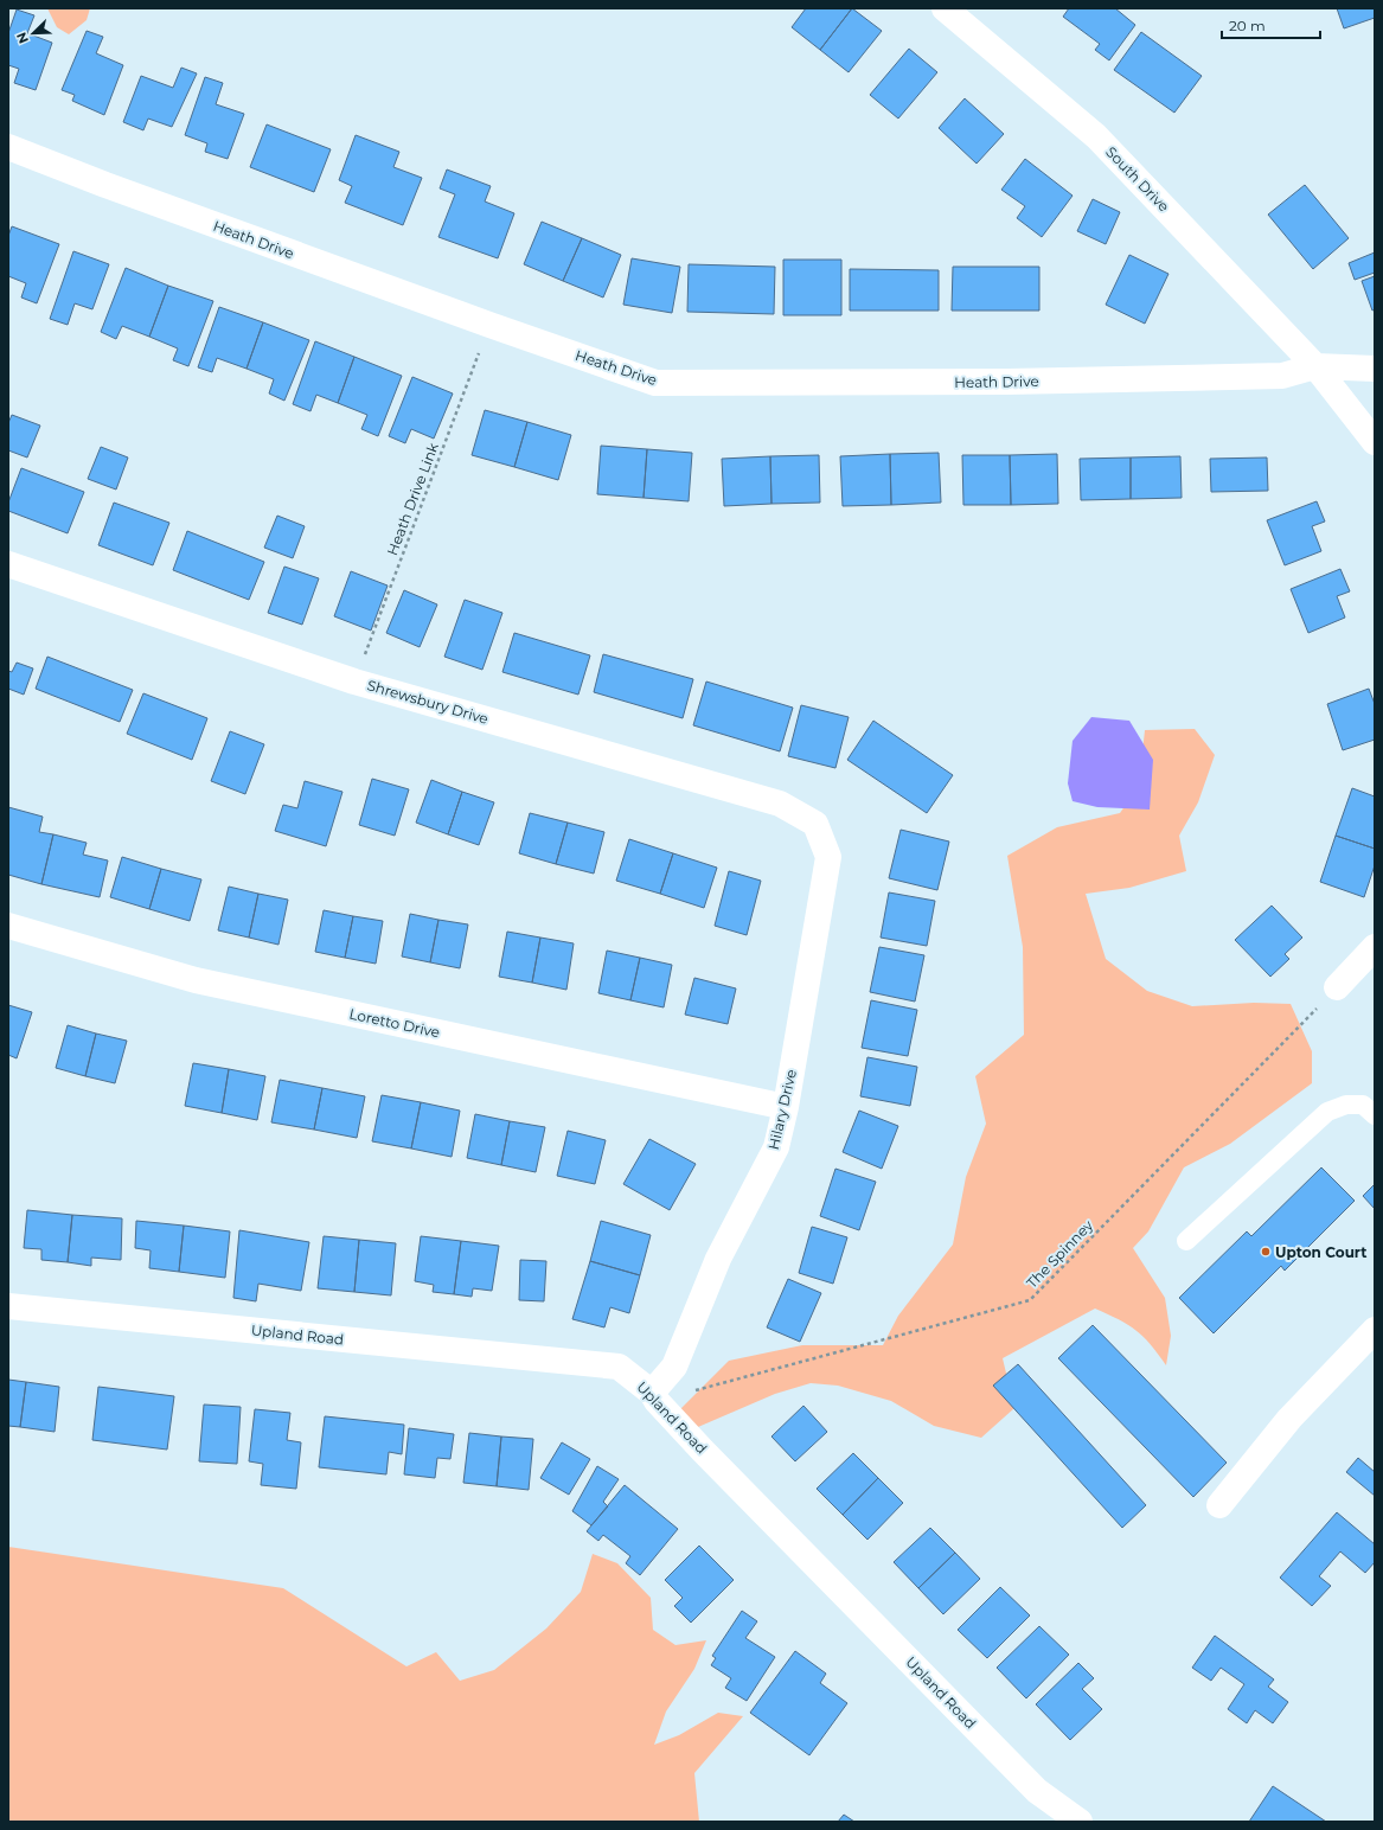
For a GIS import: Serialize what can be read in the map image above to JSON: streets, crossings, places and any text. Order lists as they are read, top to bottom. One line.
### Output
{"streets":{"street":["South Drive","Heath Drive","Shrewsbury Drive","Loretto Drive","Hilary Drive","Upland Road"],"path":["Heath Drive Link","The Spinney"]},"crossings":[["South Drive","Heath Drive"],["Heath Drive","Heath Drive Link"],["Heath Drive Link","Shrewsbury Drive"],["Shrewsbury Drive","Hilary Drive"],["Loretto Drive","Hilary Drive"],["Hilary Drive","The Spinney"],["Hilary Drive","Upland Road"],["The Spinney","Upland Road"]],"places":["Upton Court"],"scale_bar":"20 m","north":"bottom left"}
